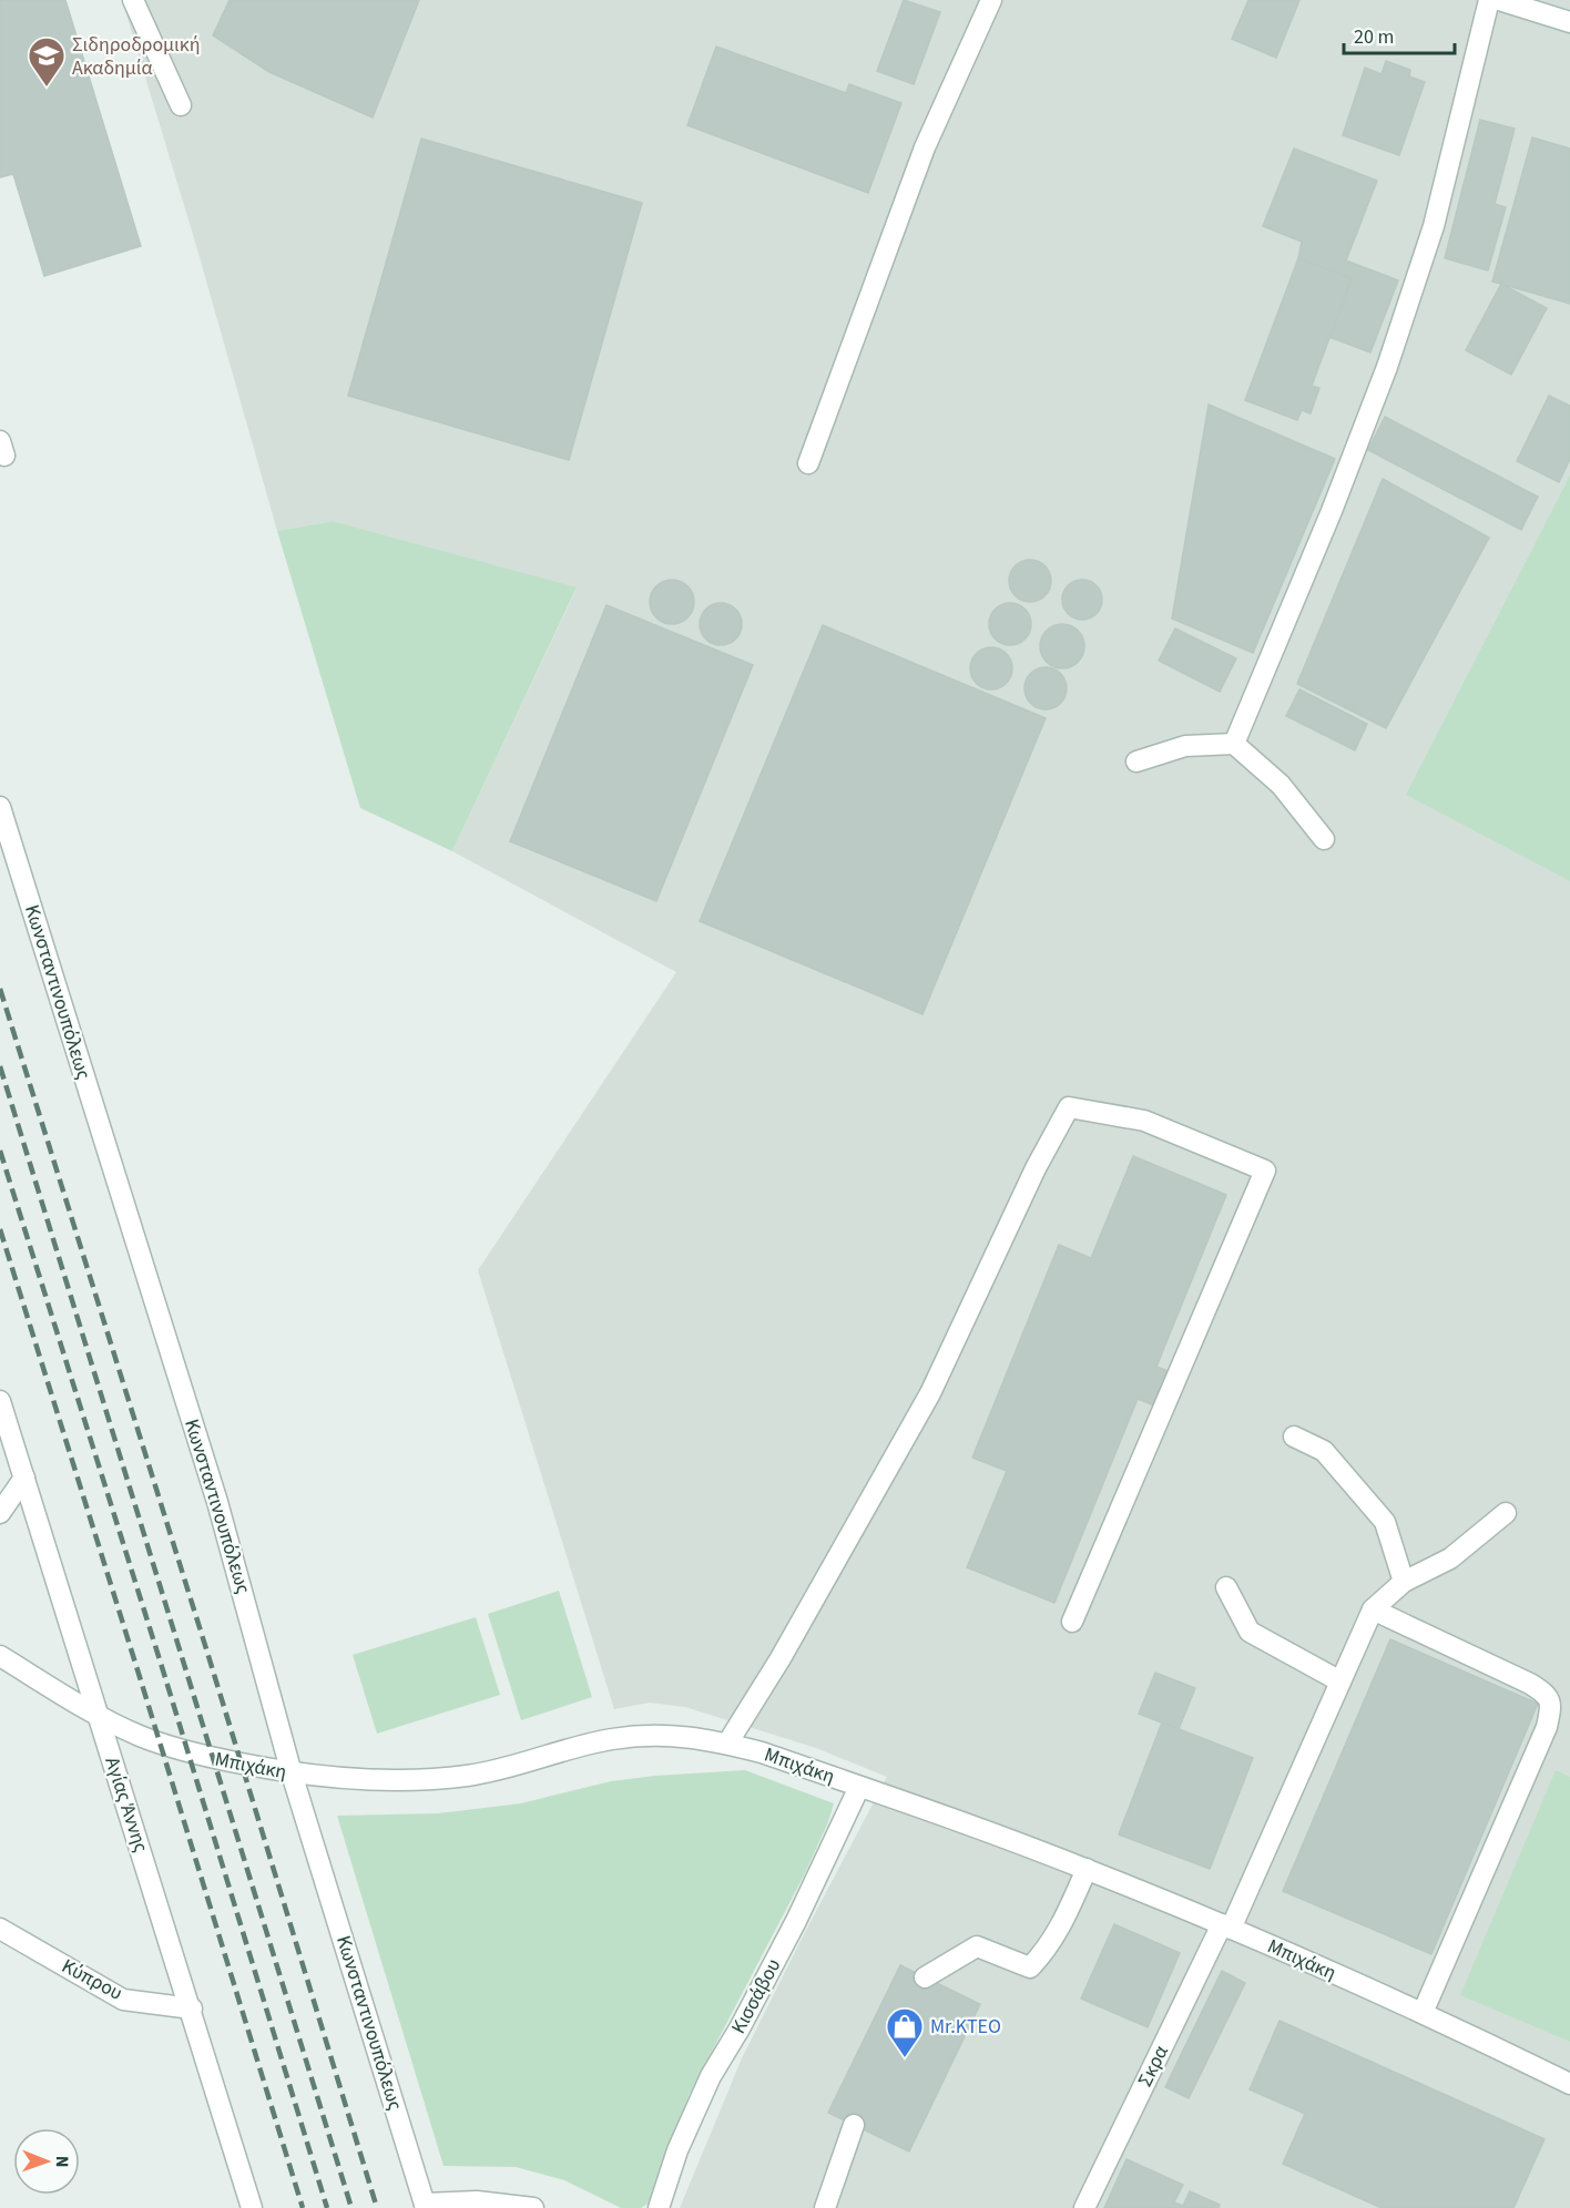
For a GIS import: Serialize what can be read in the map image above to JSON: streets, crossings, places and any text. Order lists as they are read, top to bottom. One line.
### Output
{"streets":{"street":["Κωνσταντινουπόλεως","Μπιχάκη","Αγίας Άννης","Κύπρου","Κισσάβου","Σκρα"]},"crossings":[["Κωνσταντινουπόλεως","Μπιχάκη"],["Μπιχάκη","Αγίας Άννης"],["Μπιχάκη","Κισσάβου"],["Μπιχάκη","Σκρα"],["Αγίας Άννης","Κύπρου"]],"places":{"school or university":["Σιδηροδρομική Ακαδημία"],"shop":["Mr.KTEO"]},"scale_bar":"20 m","north":"right"}
